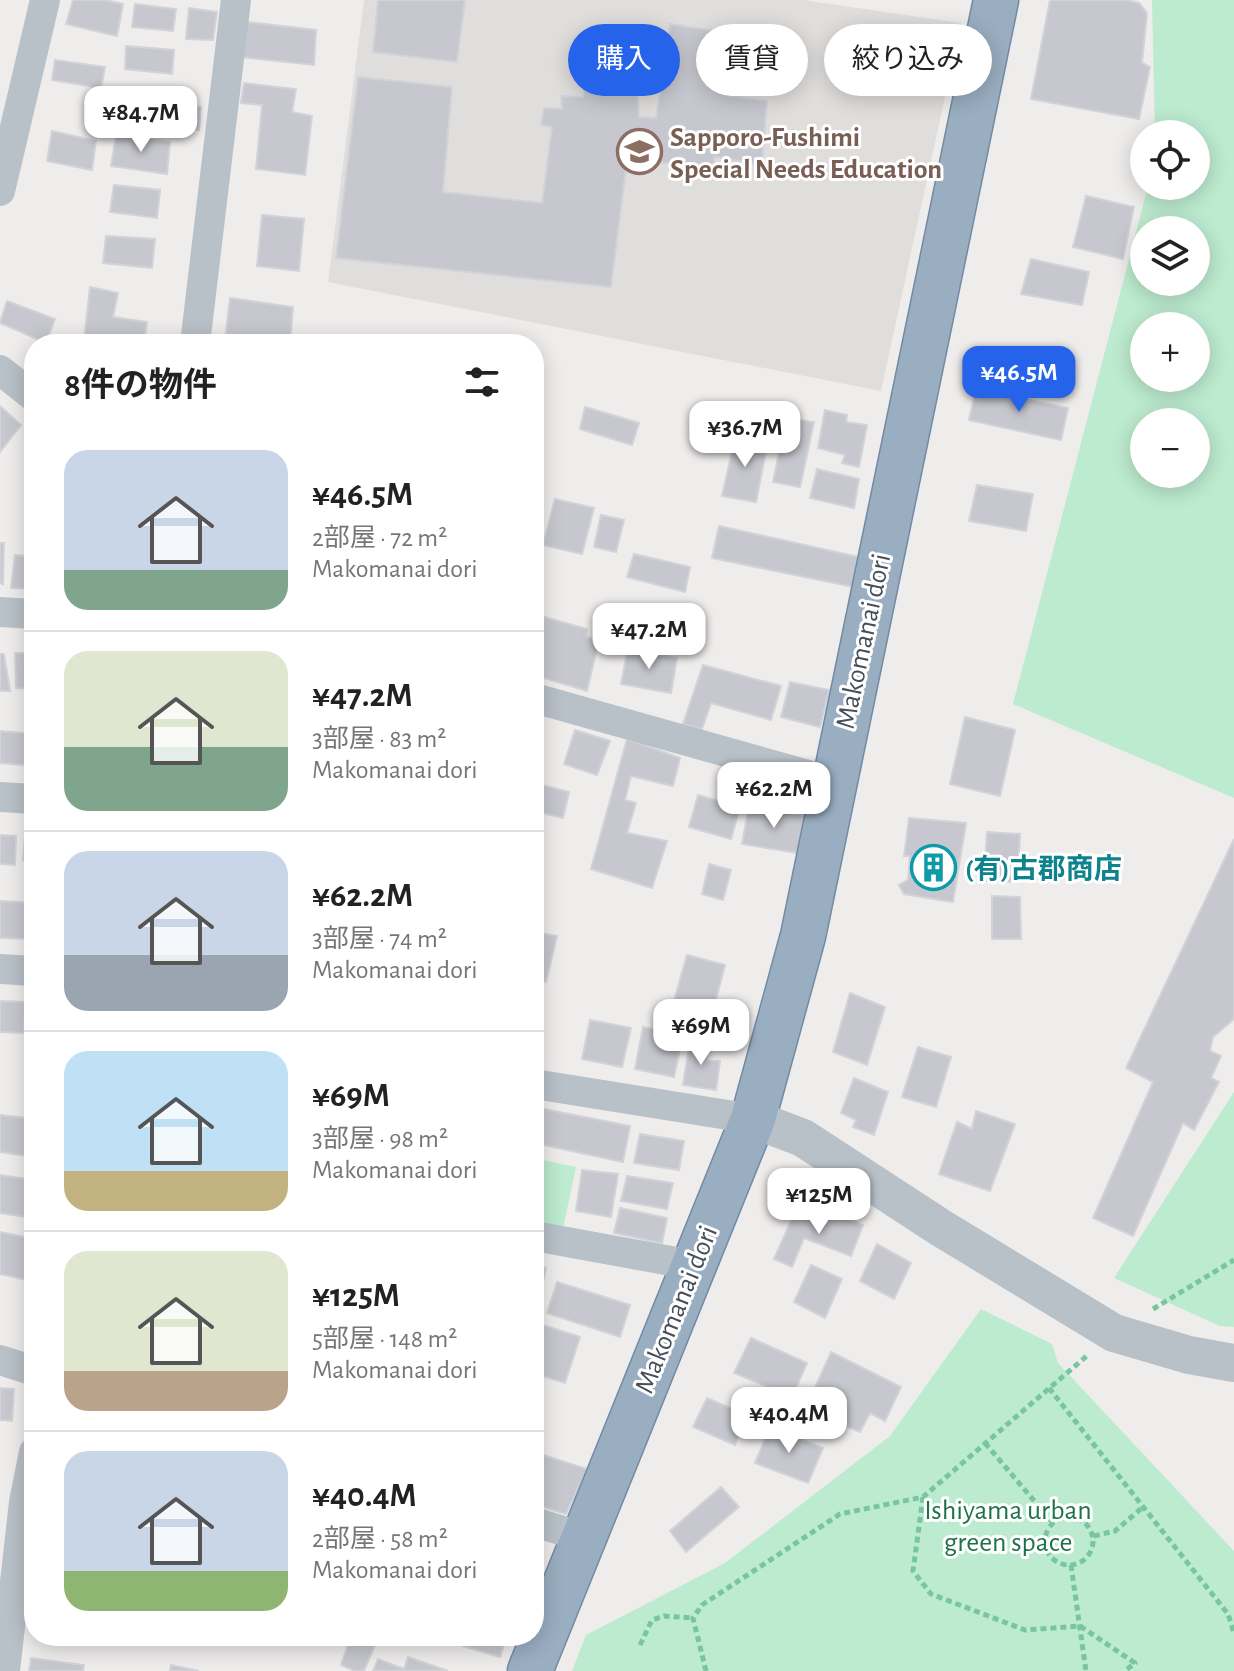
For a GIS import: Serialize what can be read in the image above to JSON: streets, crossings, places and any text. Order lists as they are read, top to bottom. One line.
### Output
{"streets":{"highway":["Makomanai dori"]},"parks":["Ishiyama urban green space"],"places":{"school or university":["Sapporo-Fushimi Special Needs Education"],"building":["(有)古郡商店"]},"page":{"chip":["購入","賃貸","絞り込み"],"price":["¥84.7M","¥46.5M","¥36.7M","¥47.2M","¥62.2M","¥69M","¥125M","¥40.4M"],"map_buttons":["+","−"],"heading":"8件の物件","list":[{"name":"¥46.5M","note":"2部屋 · 72 m² · Makomanai dori"},{"name":"¥47.2M","note":"3部屋 · 83 m² · Makomanai dori"},{"name":"¥62.2M","note":"3部屋 · 74 m² · Makomanai dori"},{"name":"¥69M","note":"3部屋 · 98 m² · Makomanai dori"},{"name":"¥125M","note":"5部屋 · 148 m² · Makomanai dori"},{"name":"¥40.4M","note":"2部屋 · 58 m² · Makomanai dori"}]}}
